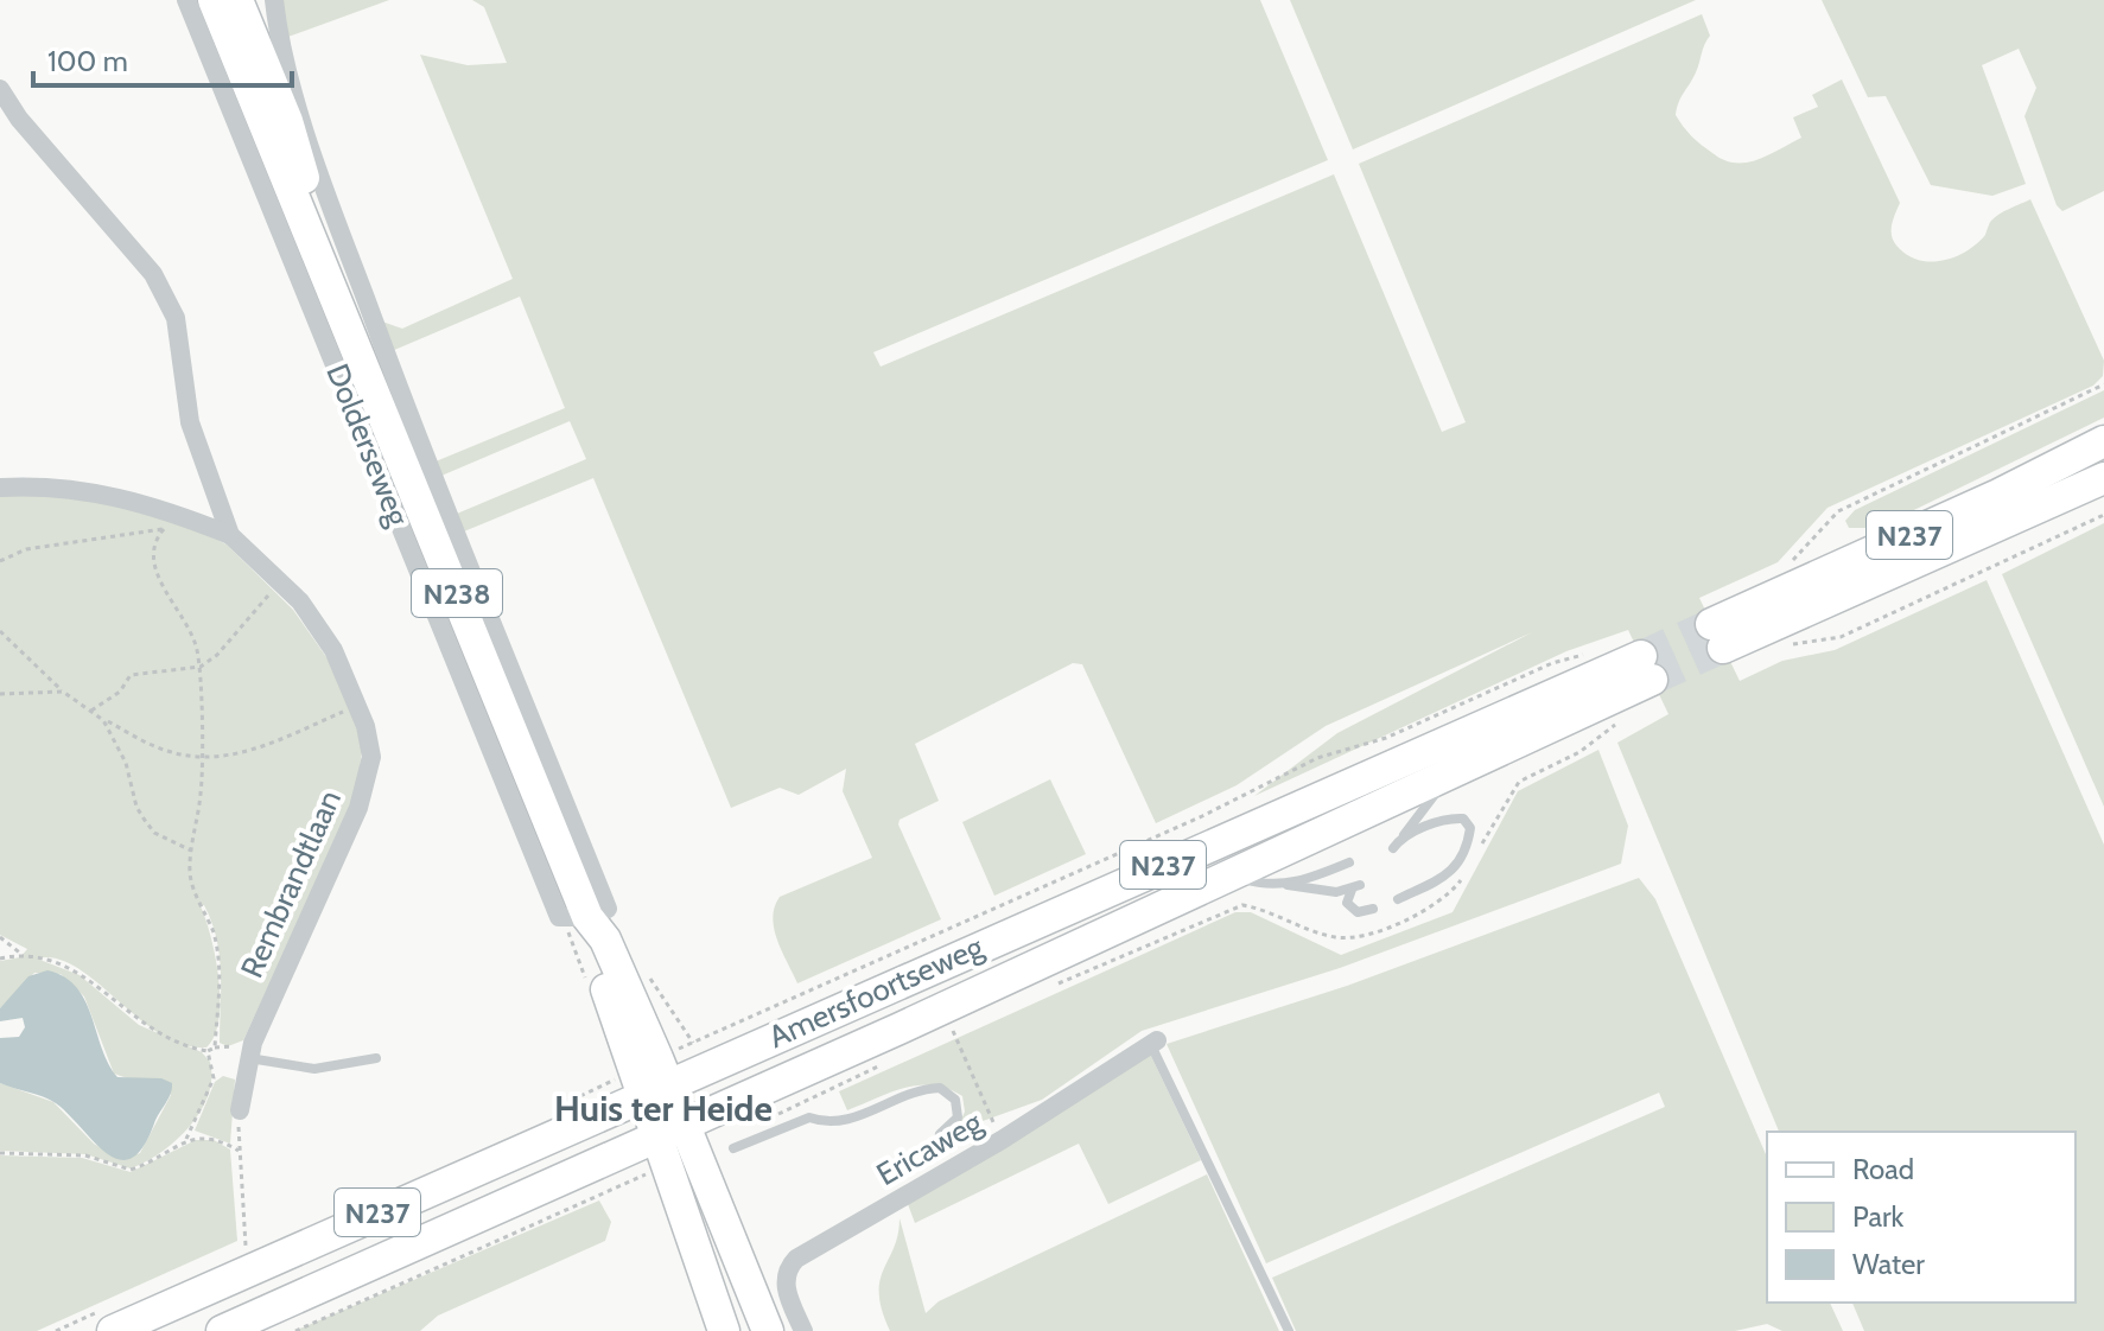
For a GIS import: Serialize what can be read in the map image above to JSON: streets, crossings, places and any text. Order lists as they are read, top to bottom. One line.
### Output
{"streets":{"main road":["Dolderseweg","N237","N238","Amersfoortseweg"],"street":["Rembrandtlaan","Ericaweg"]},"crossings":[["Dolderseweg","N238"],["Dolderseweg","Amersfoortseweg"],["N238","Amersfoortseweg"]],"districts":["Huis ter Heide"],"legend":["Road","Park","Water"],"scale_bar":"100 m"}
